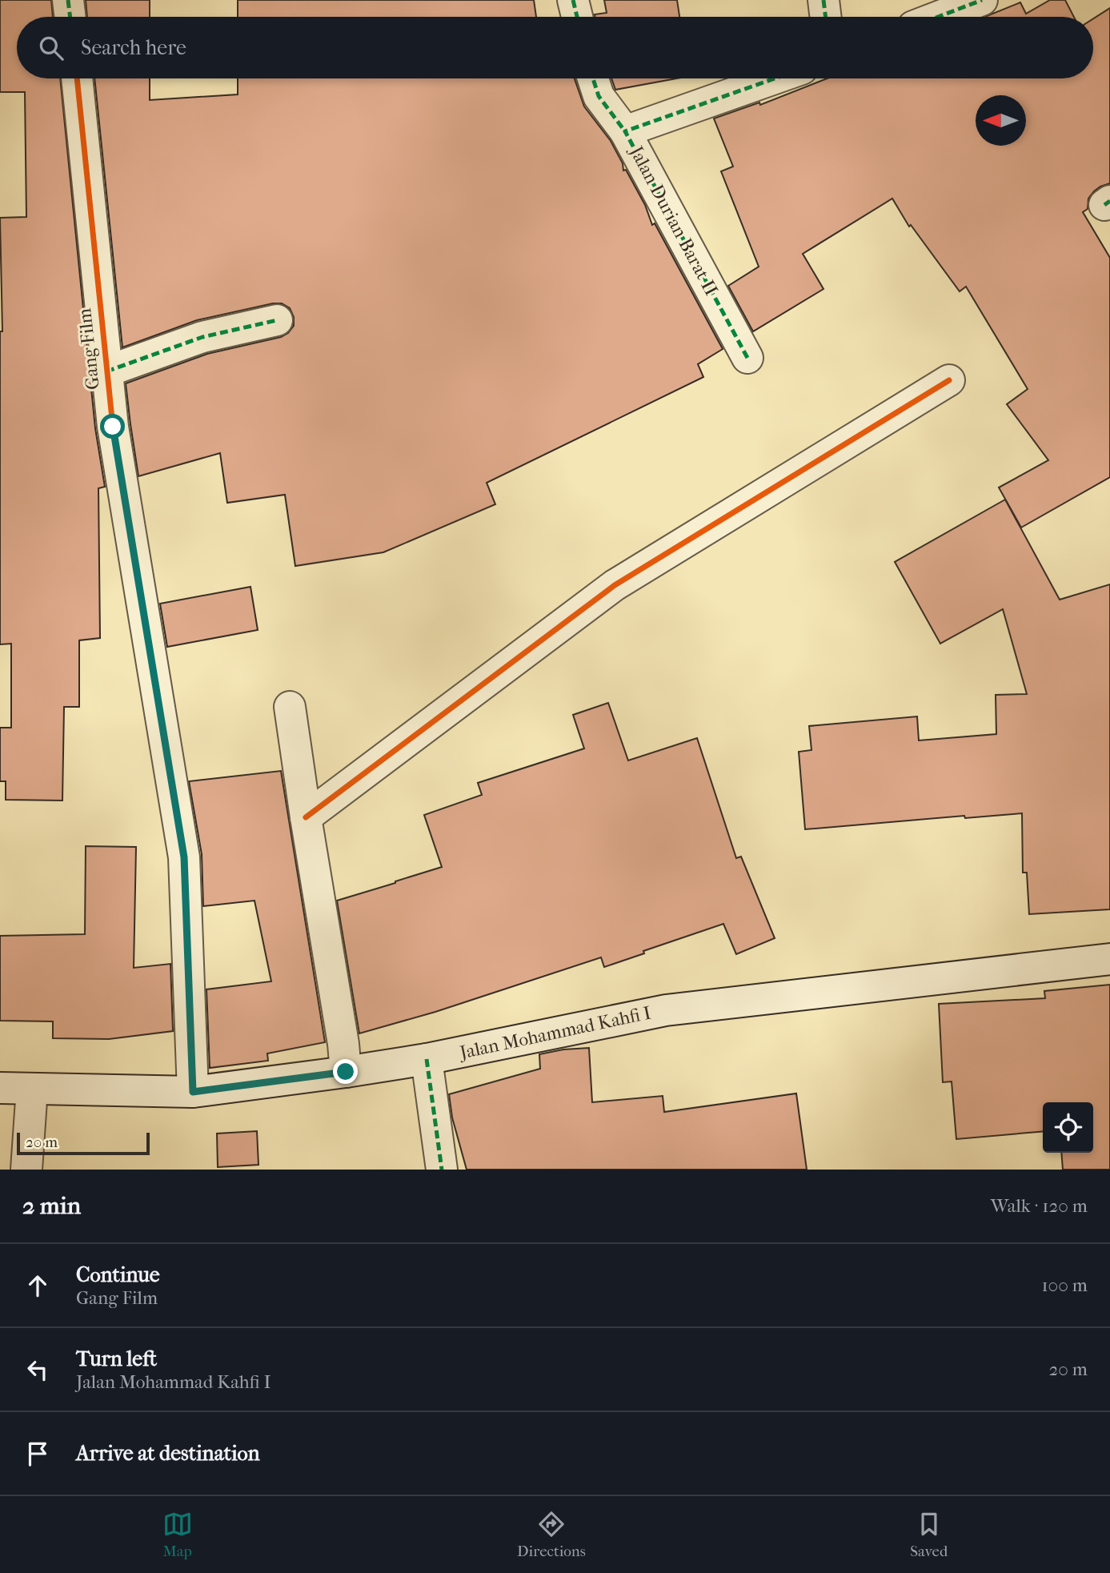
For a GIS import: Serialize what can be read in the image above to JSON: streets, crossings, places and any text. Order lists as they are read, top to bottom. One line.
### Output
{"streets":{"street":["Jalan Durian Barat II","Gang Film","Jalan Mohammad Kahfi I"]},"crossings":[["Gang Film","Jalan Mohammad Kahfi I"]],"scale_bar":"20 m","north":"left","page":{"search":"Search here","scale":"20 m","heading":["2 min","Walk · 120 m"],"list":[["Continue","Gang Film","100 m"],["Turn left","Jalan Mohammad Kahfi I","20 m"],"Arrive at destination"],"nav":["Map","Directions","Saved"]}}
